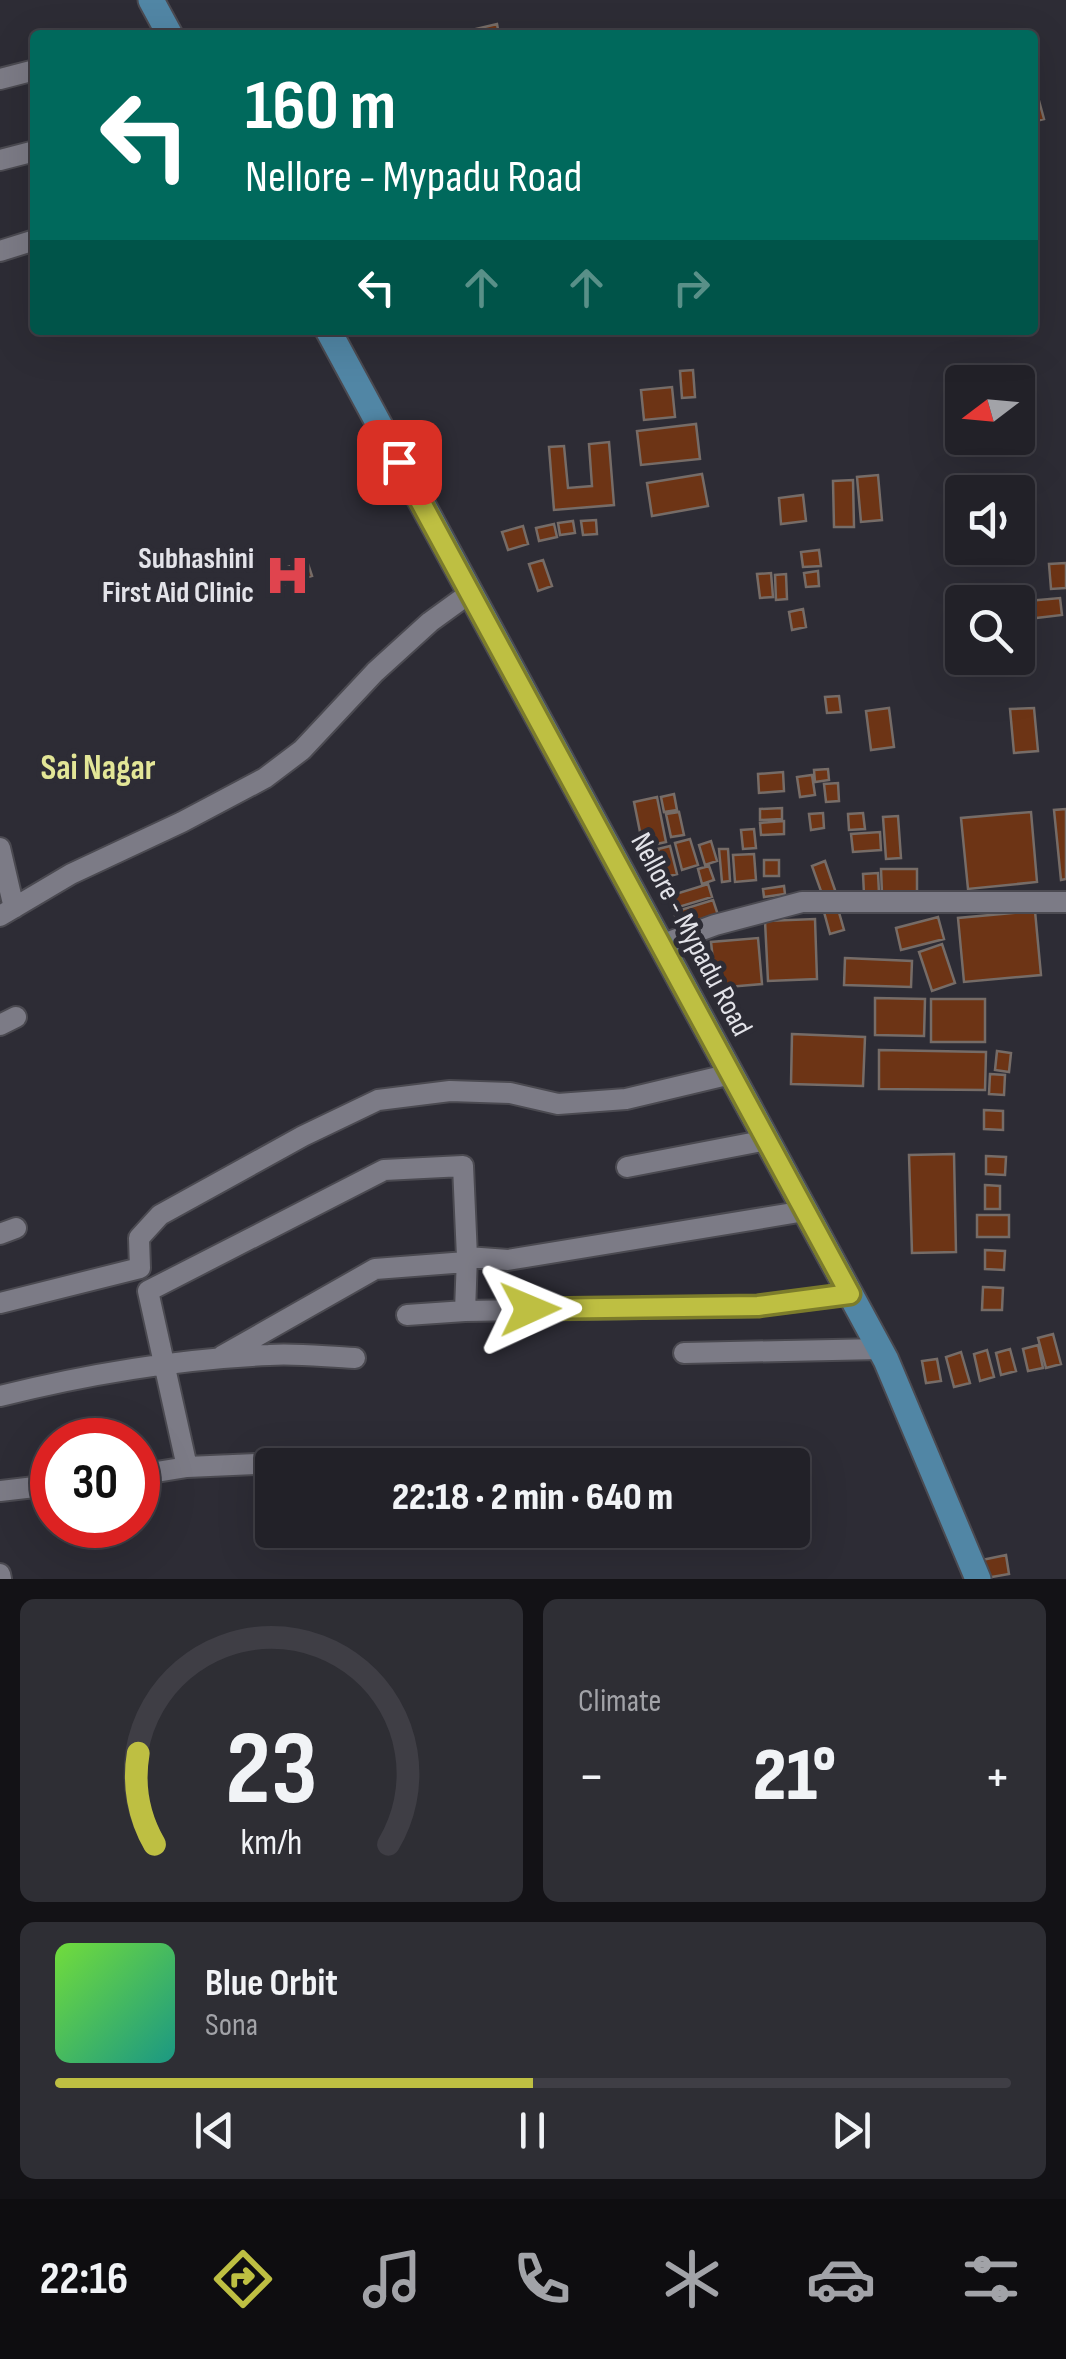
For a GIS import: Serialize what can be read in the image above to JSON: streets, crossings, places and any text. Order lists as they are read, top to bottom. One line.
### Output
{"streets":{"main road":["Nellore - Mypadu Road"]},"districts":["Sai Nagar"],"places":{"hospital":["Subhashini First Aid Clinic"]},"north":"left","page":{"turn":["160 m","Nellore - Mypadu Road"],"limit":"30","trip":"22:18 · 2 min · 640 m","tile":"Climate","heat":["−","21°","+"],"song":["Blue Orbit","Sona"],"tabs":"22:16","gauge":["23","km/h"]}}
